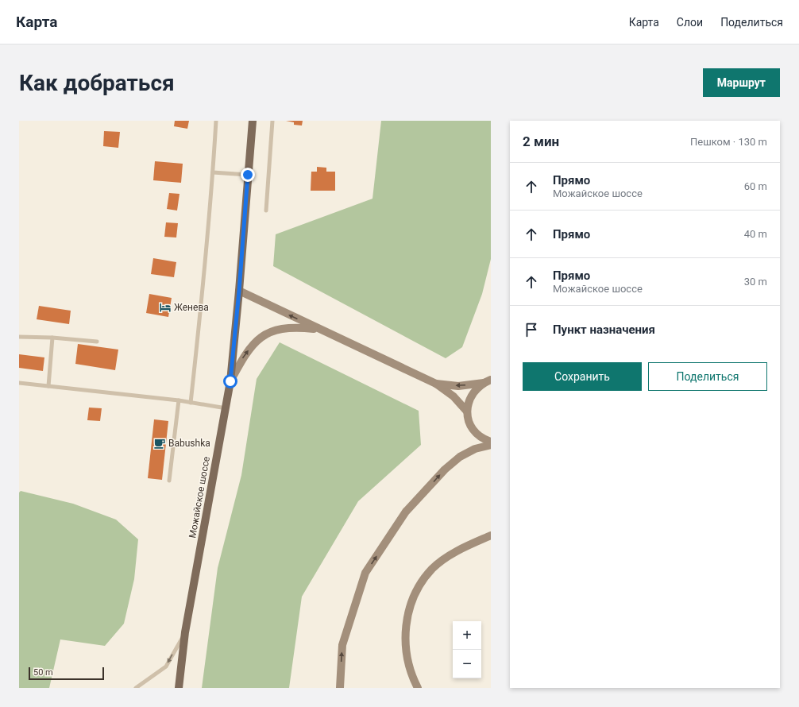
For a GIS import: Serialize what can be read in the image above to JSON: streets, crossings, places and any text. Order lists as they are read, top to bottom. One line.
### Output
{"streets":{"main road":["Можайское шоссе"]},"places":{"hotel":["Женева"],"cafe":["Babushka"]},"scale_bar":"50 m","page":{"header":"Карта","nav":["Карта","Слои","Поделиться"],"buttons":["Маршрут",["Сохранить","Поделиться"]],"title":"Как добраться","heading":["2 мин","Пешком · 130 m"],"list":[["Прямо","Можайское шоссе","60 m"],["Прямо","40 m"],["Прямо","Можайское шоссе","30 m"],"Пункт назначения"],"map_buttons":["+","−"],"scale":"50 m"}}
